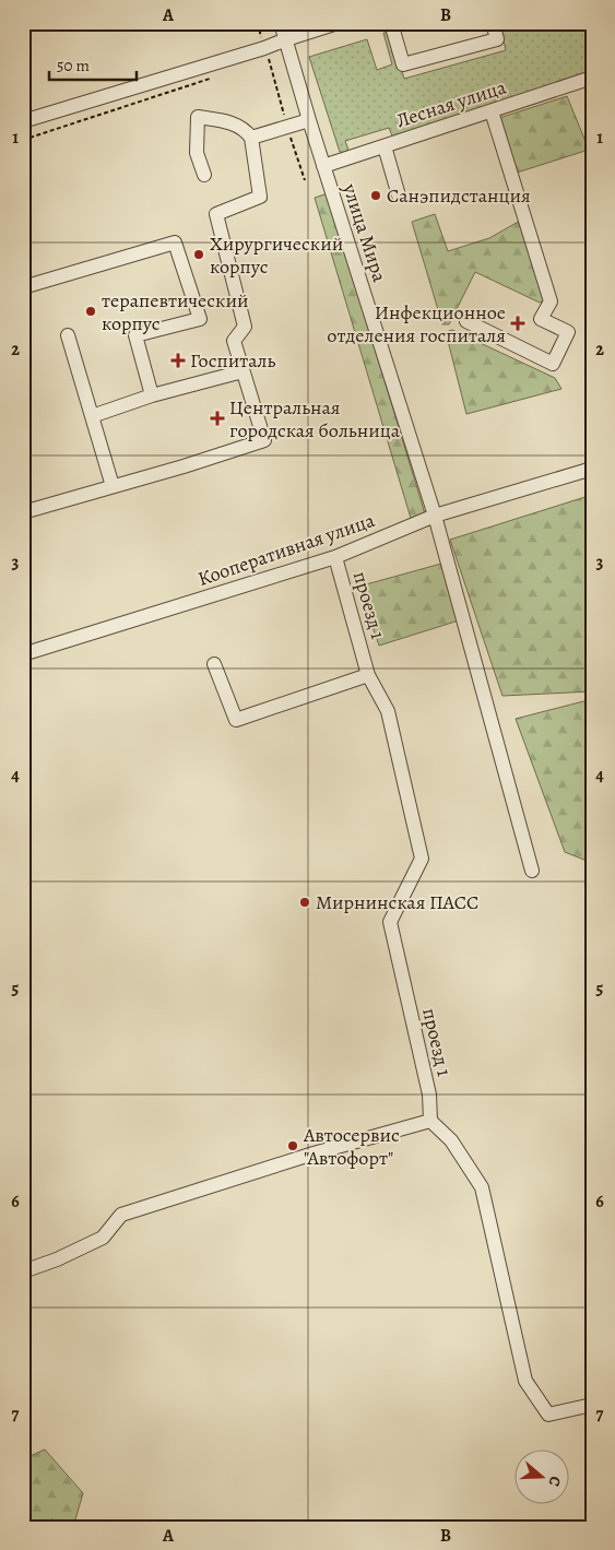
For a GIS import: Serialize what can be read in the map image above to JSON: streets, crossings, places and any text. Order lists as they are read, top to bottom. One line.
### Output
{"streets":{"street":["Лесная улица","улица Мира","Кооперативная улица","проезд 1"]},"crossings":[["Лесная улица","улица Мира"],["улица Мира","Кооперативная улица"],["Кооперативная улица","проезд 1"]],"places":{"other":["Санэпидстанция","Хирургический корпус","терапевтический корпус","Мирнинская ПАСС","Автосервис \"Автофорт\""],"health":["Инфекционное отделения госпиталя","Госпиталь","Центральная городская больница"]},"scale_bar":"50 m","north":"right","grid":{"columns":["A","B"],"rows":["1","2","3","4","5","6","7"]}}
